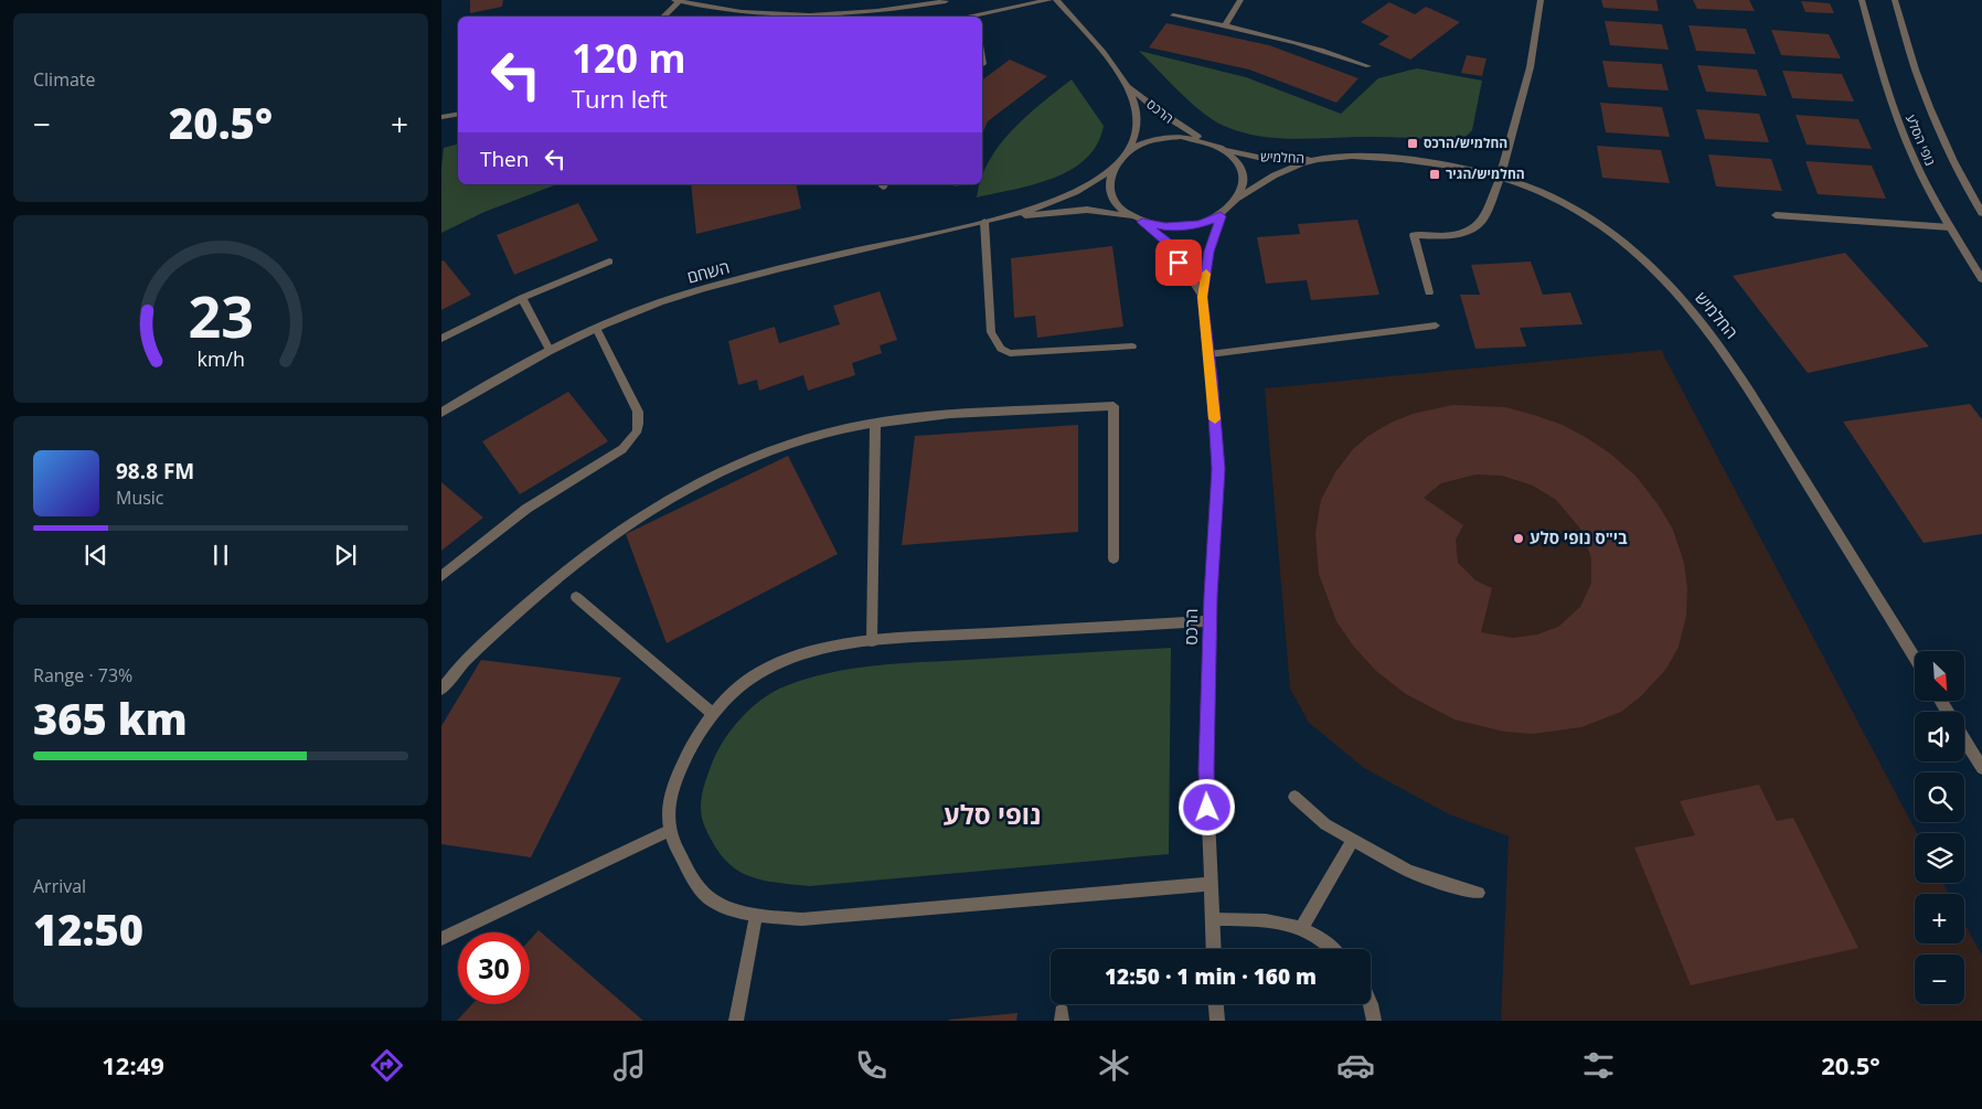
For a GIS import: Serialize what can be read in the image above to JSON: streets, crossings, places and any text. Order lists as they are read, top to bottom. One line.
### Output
{"streets":{"street":["הרכס","נופי הסלע","החלמיש","השחם"]},"crossings":[["הרכס","החלמיש"],["הרכס","השחם"],["החלמיש","השחם"]],"districts":["נופי סלע"],"places":{"transit":["החלמיש/הרכס","החלמיש/הגיר"],"other":["בי\"ס נופי סלע"]},"north":"bottom right","page":{"tile":["Climate",["Range · 73%","365 km"],["Arrival","12:50"]],"turn":["120 m","Turn left"],"heat":["−","20.5°","+"],"then":"Then","song":["98.8 FM","Music"],"map_buttons":["+","−"],"limit":"30","trip":"12:50 · 1 min · 160 m","tabs":["12:49","20.5°"],"gauge":["23","km/h"]}}
